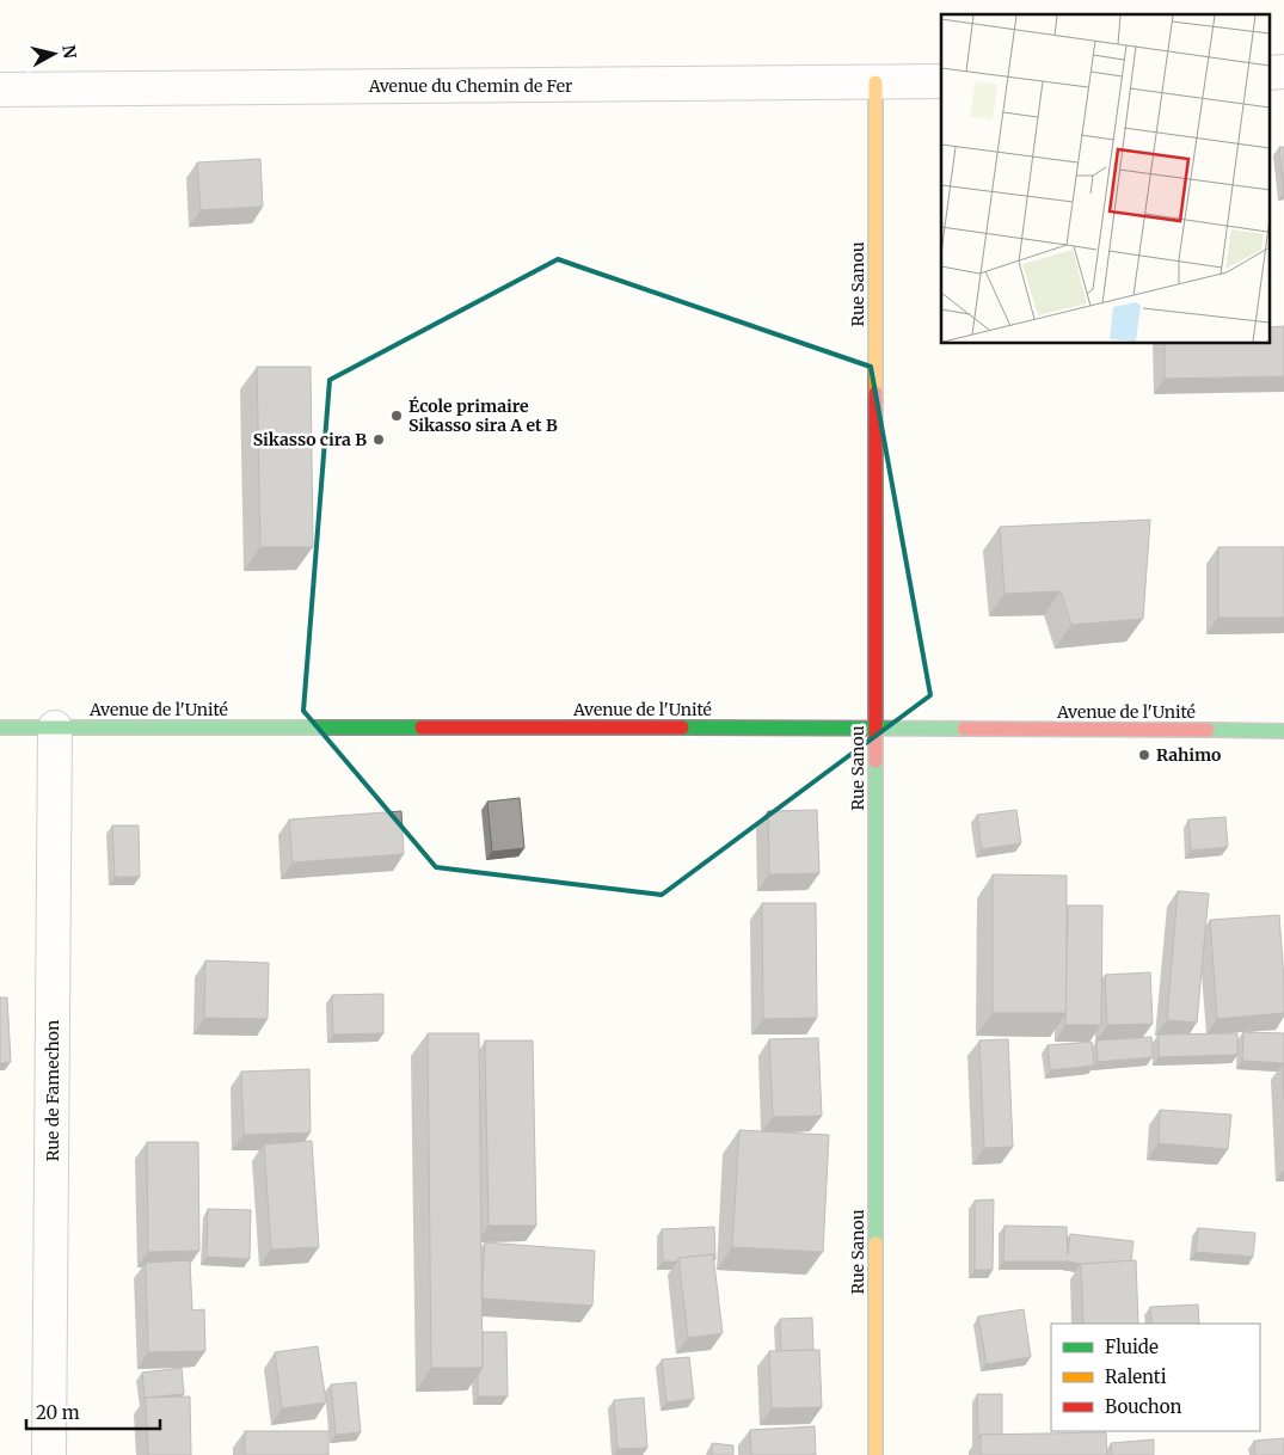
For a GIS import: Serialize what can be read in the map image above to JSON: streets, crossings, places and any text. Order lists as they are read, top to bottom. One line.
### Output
{"streets":{"street":["Avenue du Chemin de Fer","Rue Sanou","Avenue de l'Unité","Rue de Famechon"]},"crossings":[["Avenue du Chemin de Fer","Rue Sanou"],["Rue Sanou","Avenue de l'Unité"],["Avenue de l'Unité","Rue de Famechon"]],"places":["École primaire Sikasso sira A et B","Sikasso cira B","Rahimo"],"legend":["Fluide","Ralenti","Bouchon"],"scale_bar":"20 m","north":"right"}
